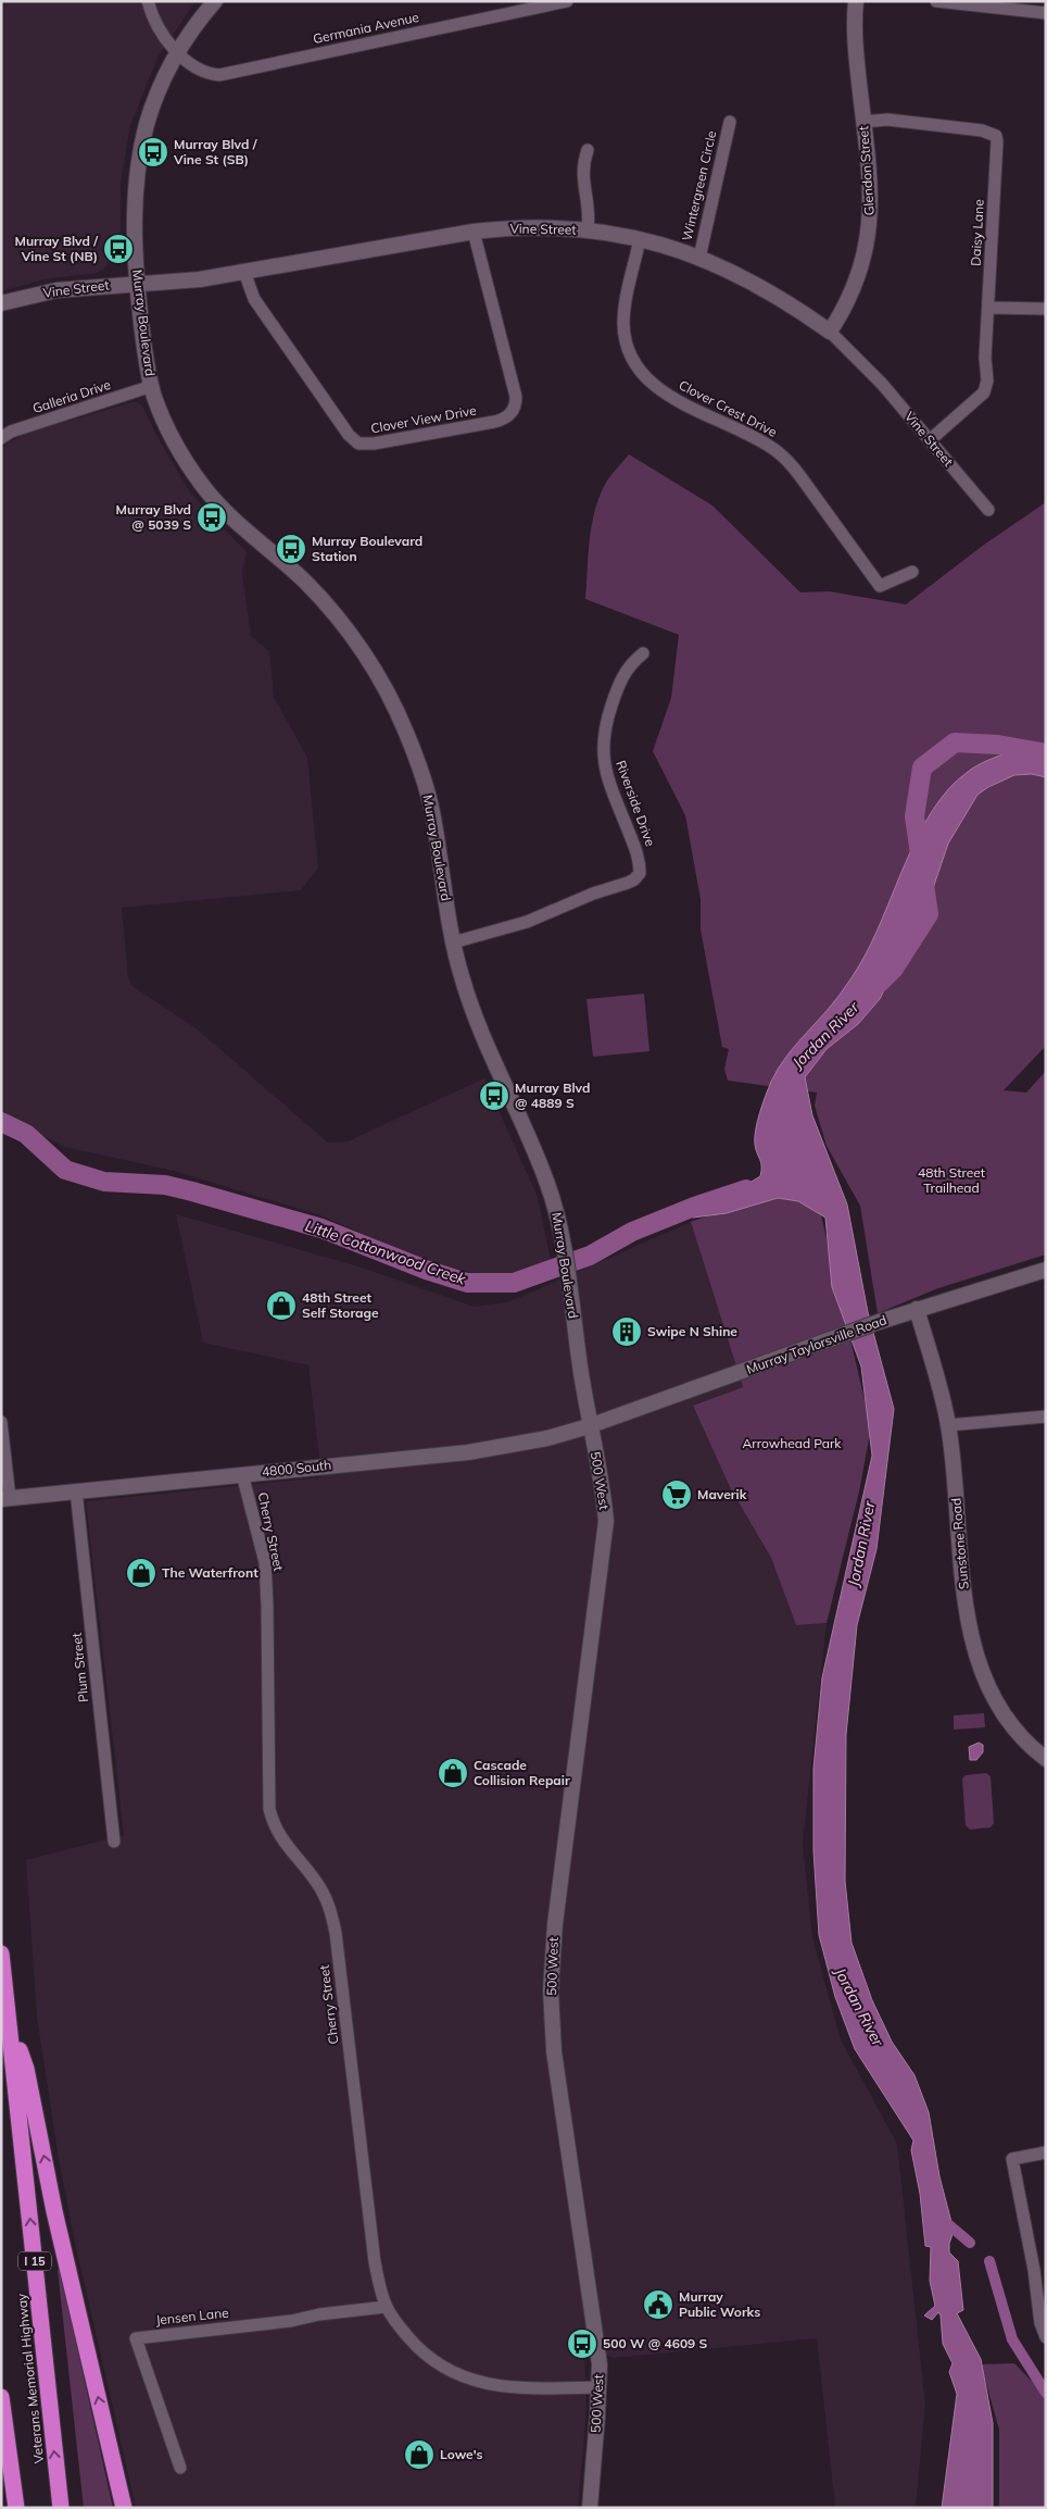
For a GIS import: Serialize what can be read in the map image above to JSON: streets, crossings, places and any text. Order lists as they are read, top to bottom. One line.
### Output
{"streets":{"highway":["I 15","Veterans Memorial Highway"],"street":["Germania Avenue","Glendon Street","Wintergreen Circle","Vine Street","Daisy Lane","Murray Boulevard","Galleria Drive","Clover Crest Drive","Clover View Drive","Riverside Drive","Murray Taylorsville Road","4800 South","500 West","Cherry Street","Sunstone Road","Plum Street","Jensen Lane"]},"crossings":[["Germania Avenue","Murray Boulevard"],["Glendon Street","Vine Street"],["Glendon Street","Daisy Lane"],["Wintergreen Circle","Vine Street"],["Vine Street","Daisy Lane"],["Vine Street","Murray Boulevard"],["Vine Street","Clover Crest Drive"],["Vine Street","Clover View Drive"],["Murray Boulevard","Galleria Drive"],["Murray Boulevard","Riverside Drive"],["Murray Boulevard","Murray Taylorsville Road"],["Murray Boulevard","4800 South"],["Murray Boulevard","500 West"],["Murray Taylorsville Road","4800 South"],["Murray Taylorsville Road","500 West"],["Murray Taylorsville Road","Sunstone Road"],["4800 South","500 West"],["4800 South","Cherry Street"],["4800 South","Plum Street"],["500 West","Cherry Street"],["Cherry Street","Jensen Lane"]],"water":["Jordan River","Little Cottonwood Creek"],"parks":["48th Street Trailhead","Arrowhead Park"],"places":{"bus stop":["Murray Blvd / Vine St (SB)","Murray Blvd / Vine St (NB)","Murray Blvd @ 5039 S","Murray Boulevard Station","Murray Blvd @ 4889 S","500 W @ 4609 S"],"shop":["48th Street Self Storage","The Waterfront","Cascade Collision Repair","Lowe's"],"building":["Swipe N Shine"],"supermarket":["Maverik"],"public building":["Murray Public Works"]}}
